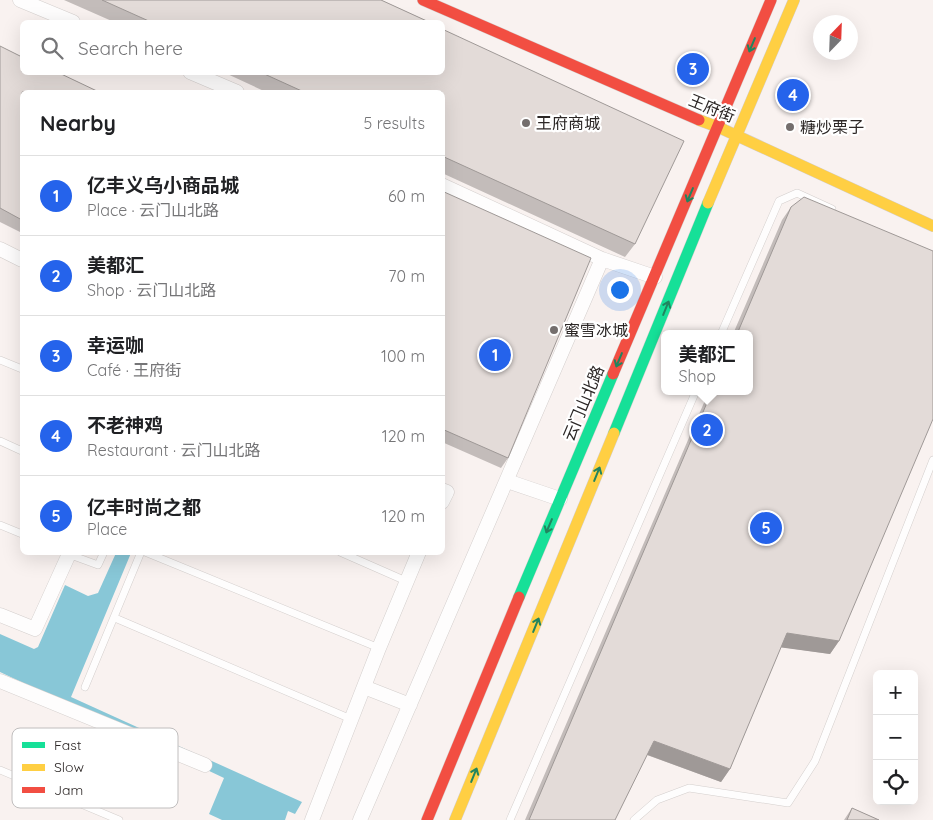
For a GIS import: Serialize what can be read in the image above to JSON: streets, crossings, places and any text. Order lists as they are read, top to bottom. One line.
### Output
{"streets":{"main road":["王府街","云门山北路"]},"crossings":[["王府街","云门山北路"]],"places":["王府商城","糖炒栗子","蜜雪冰城"],"legend":["Fast","Slow","Jam"],"north":"top right","page":{"search":"Search here","pins":["3","4","1","2","5"],"heading":["Nearby","5 results"],"list":[{"mark":"1","name":"亿丰义乌小商品城","note":"Place · 云门山北路","value":"60 m"},{"mark":"2","name":"美都汇","note":"Shop · 云门山北路","value":"70 m"},{"mark":"3","name":"幸运咖","note":"Café · 王府街","value":"100 m"},{"mark":"4","name":"不老神鸡","note":"Restaurant · 云门山北路","value":"120 m"},{"mark":"5","name":"亿丰时尚之都","note":"Place","value":"120 m"}],"popup":["美都汇","Shop"],"map_buttons":["+","−"]}}
